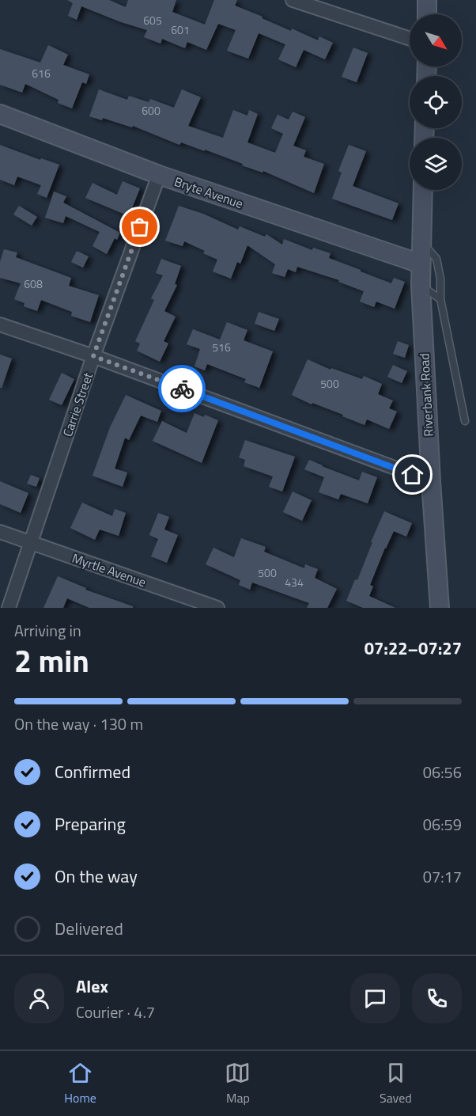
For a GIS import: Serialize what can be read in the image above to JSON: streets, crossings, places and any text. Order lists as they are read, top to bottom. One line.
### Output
{"streets":{"street":["Bryte Avenue","Riverbank Road","Carrie Street","Myrtle Avenue"]},"crossings":[["Bryte Avenue","Riverbank Road"],["Bryte Avenue","Carrie Street"],["Carrie Street","Myrtle Avenue"]],"house_numbers":["605","601","616","600","608","516","500","500","434"],"north":"bottom right","page":{"heading":["2 min","Arriving in","07:22–07:27"],"panel":["Alex","Courier · 4.7"],"bar":"On the way · 130 m","list":[["Confirmed","06:56"],["Preparing","06:59"],["On the way","07:17"],"Delivered"],"tabs":["Home","Map","Saved"]}}
